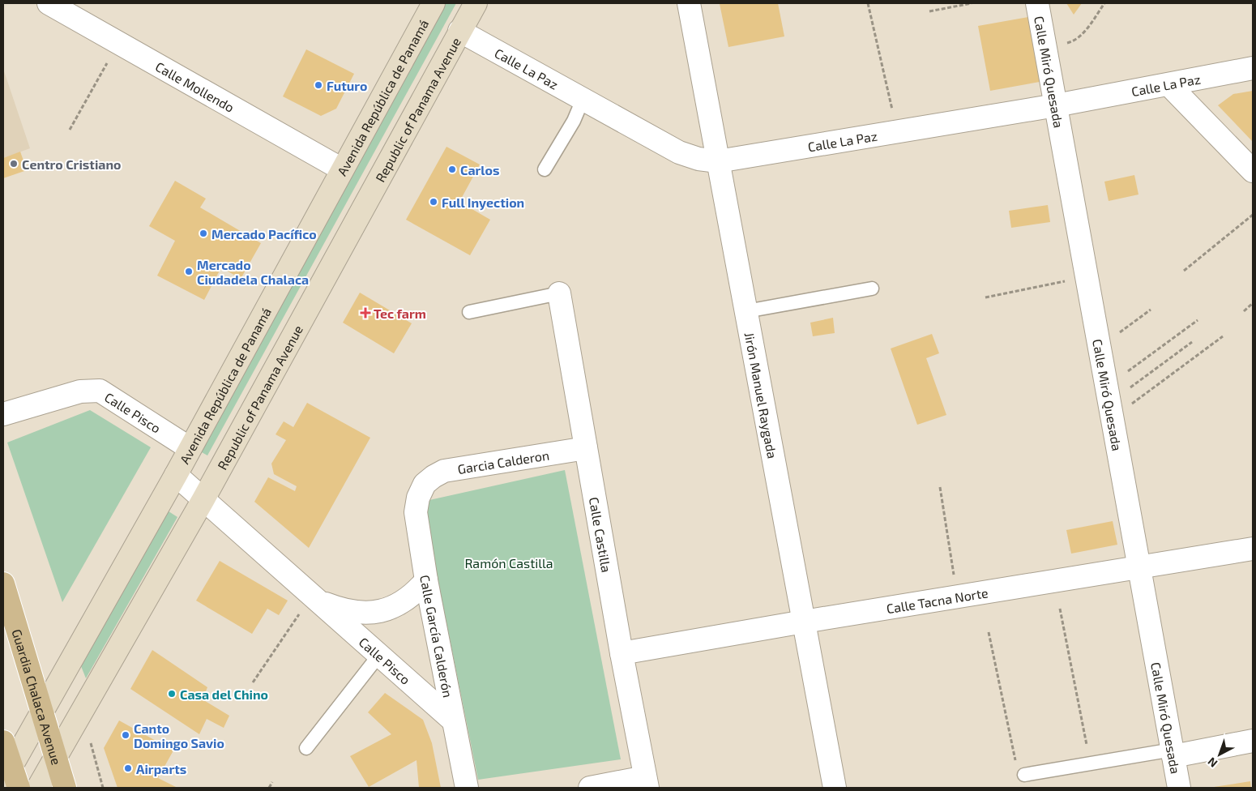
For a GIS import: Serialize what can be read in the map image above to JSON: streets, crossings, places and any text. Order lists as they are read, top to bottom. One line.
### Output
{"streets":{"main road":["Avenida República de Panamá","Republic of Panama Avenue","Guardia Chalaca Avenue"],"street":["Calle La Paz","Calle Miró Quesada","Calle Mollendo","Jirón Manuel Raygada","Calle Pisco","Garcia Calderon","Calle Castilla","Calle Tacna Norte","Calle García Calderón"]},"crossings":[["Calle La Paz","Calle Miró Quesada"],["Calle La Paz","Republic of Panama Avenue"],["Calle La Paz","Jirón Manuel Raygada"],["Calle Miró Quesada","Calle Tacna Norte"],["Calle Mollendo","Avenida República de Panamá"],["Avenida República de Panamá","Calle Pisco"],["Avenida República de Panamá","Guardia Chalaca Avenue"],["Republic of Panama Avenue","Calle Pisco"],["Republic of Panama Avenue","Guardia Chalaca Avenue"],["Jirón Manuel Raygada","Calle Tacna Norte"],["Calle Pisco","Calle García Calderón"],["Garcia Calderon","Calle Castilla"],["Garcia Calderon","Calle García Calderón"],["Calle Castilla","Calle Tacna Norte"]],"parks":["Ramón Castilla"],"places":{"other":["Futuro","Centro Cristiano","Carlos","Full Inyection","Mercado Pacífico","Mercado Ciudadela Chalaca","Casa del Chino","Canto Domingo Savio","Airparts"],"health":["Tec farm"]},"north":"bottom left"}
